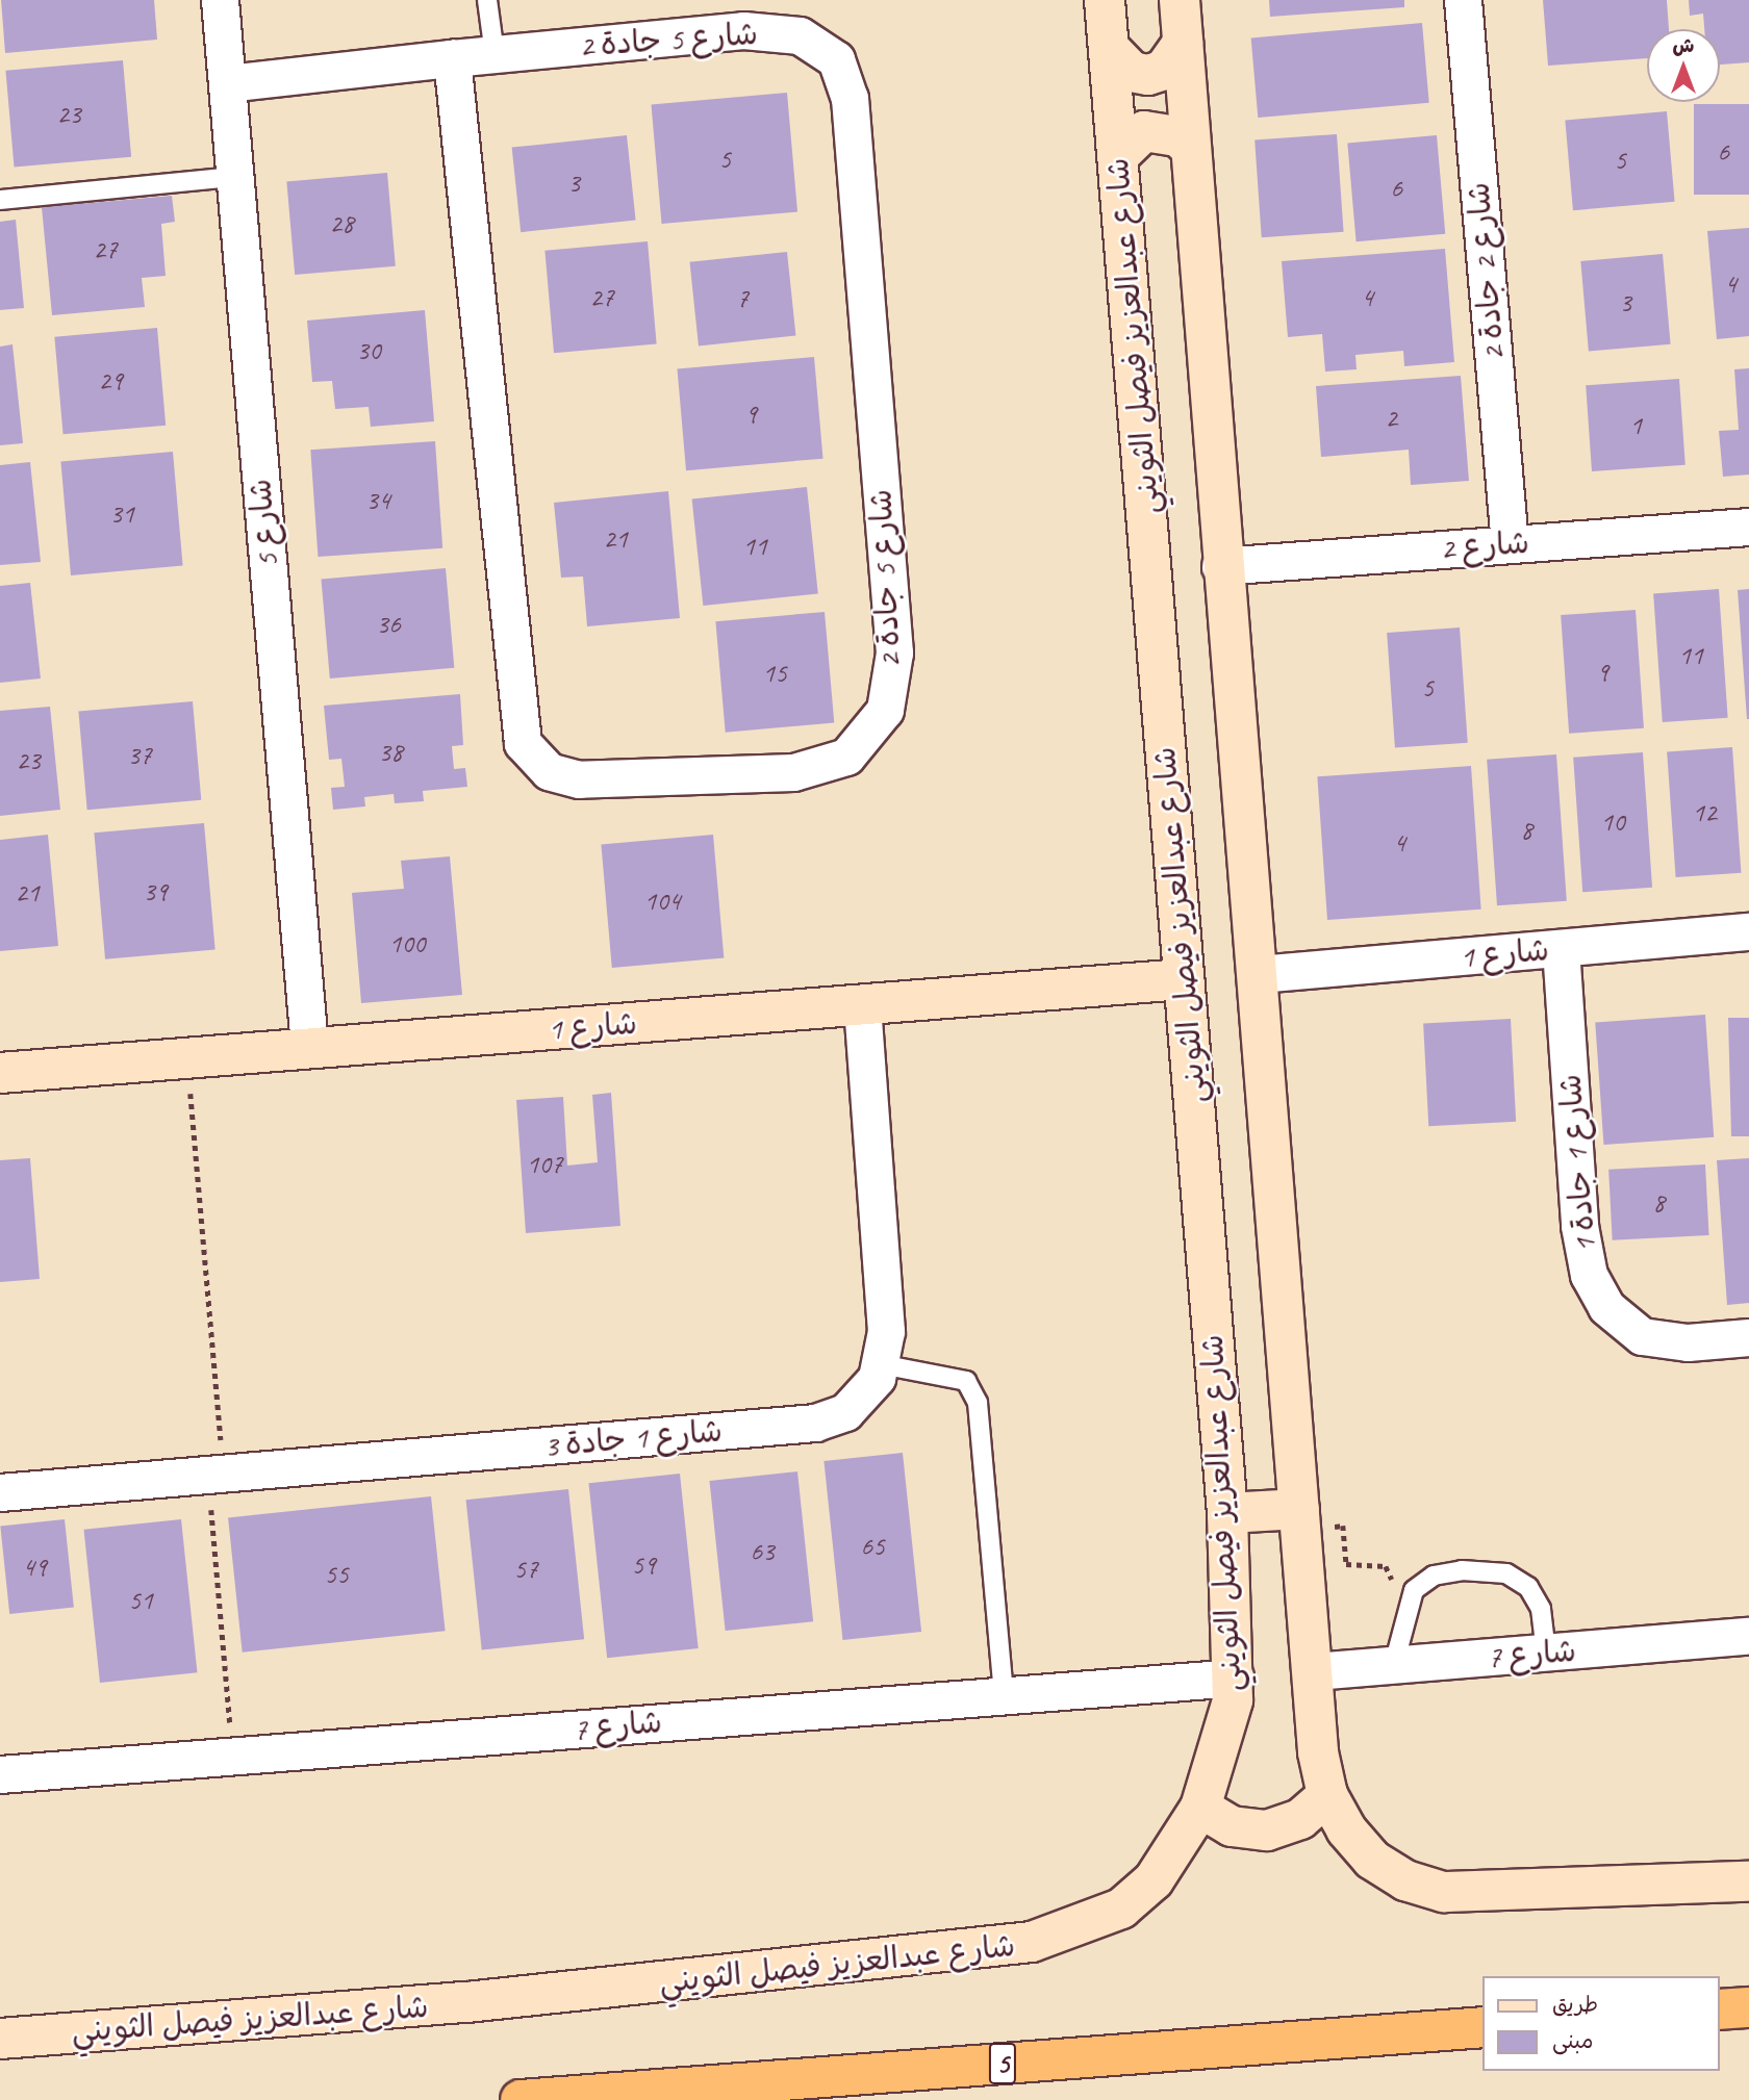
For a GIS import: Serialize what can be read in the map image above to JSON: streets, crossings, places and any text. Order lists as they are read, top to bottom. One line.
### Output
{"streets":{"highway":["5"],"street":["شارع 5 جادة 2","شارع 2 جادة 2","شارع عبدالعزيز فيصل الثويني","شارع 5","شارع 2","شارع 1","شارع 1 جادة 1","شارع 1 جادة 3","شارع 7"]},"crossings":[["شارع 5 جادة 2","شارع 5"],["شارع 2 جادة 2","شارع 2"],["شارع عبدالعزيز فيصل الثويني","شارع 1"],["شارع عبدالعزيز فيصل الثويني","شارع 7"],["شارع 5","شارع 1"],["شارع 1","شارع 1 جادة 1"],["شارع 1","شارع 1 جادة 3"]],"house_numbers":["23","6","5","5","3","6","28","27","4","27","4","7","3","30","29","9","2","1","34","31","21","11","36","11","9","15","5","38","37","23","12","10","8","4","39","21","104","100","107","8","65","63","59","49","57","55","51"],"legend":["طريق","مبنى"],"north":"top"}
